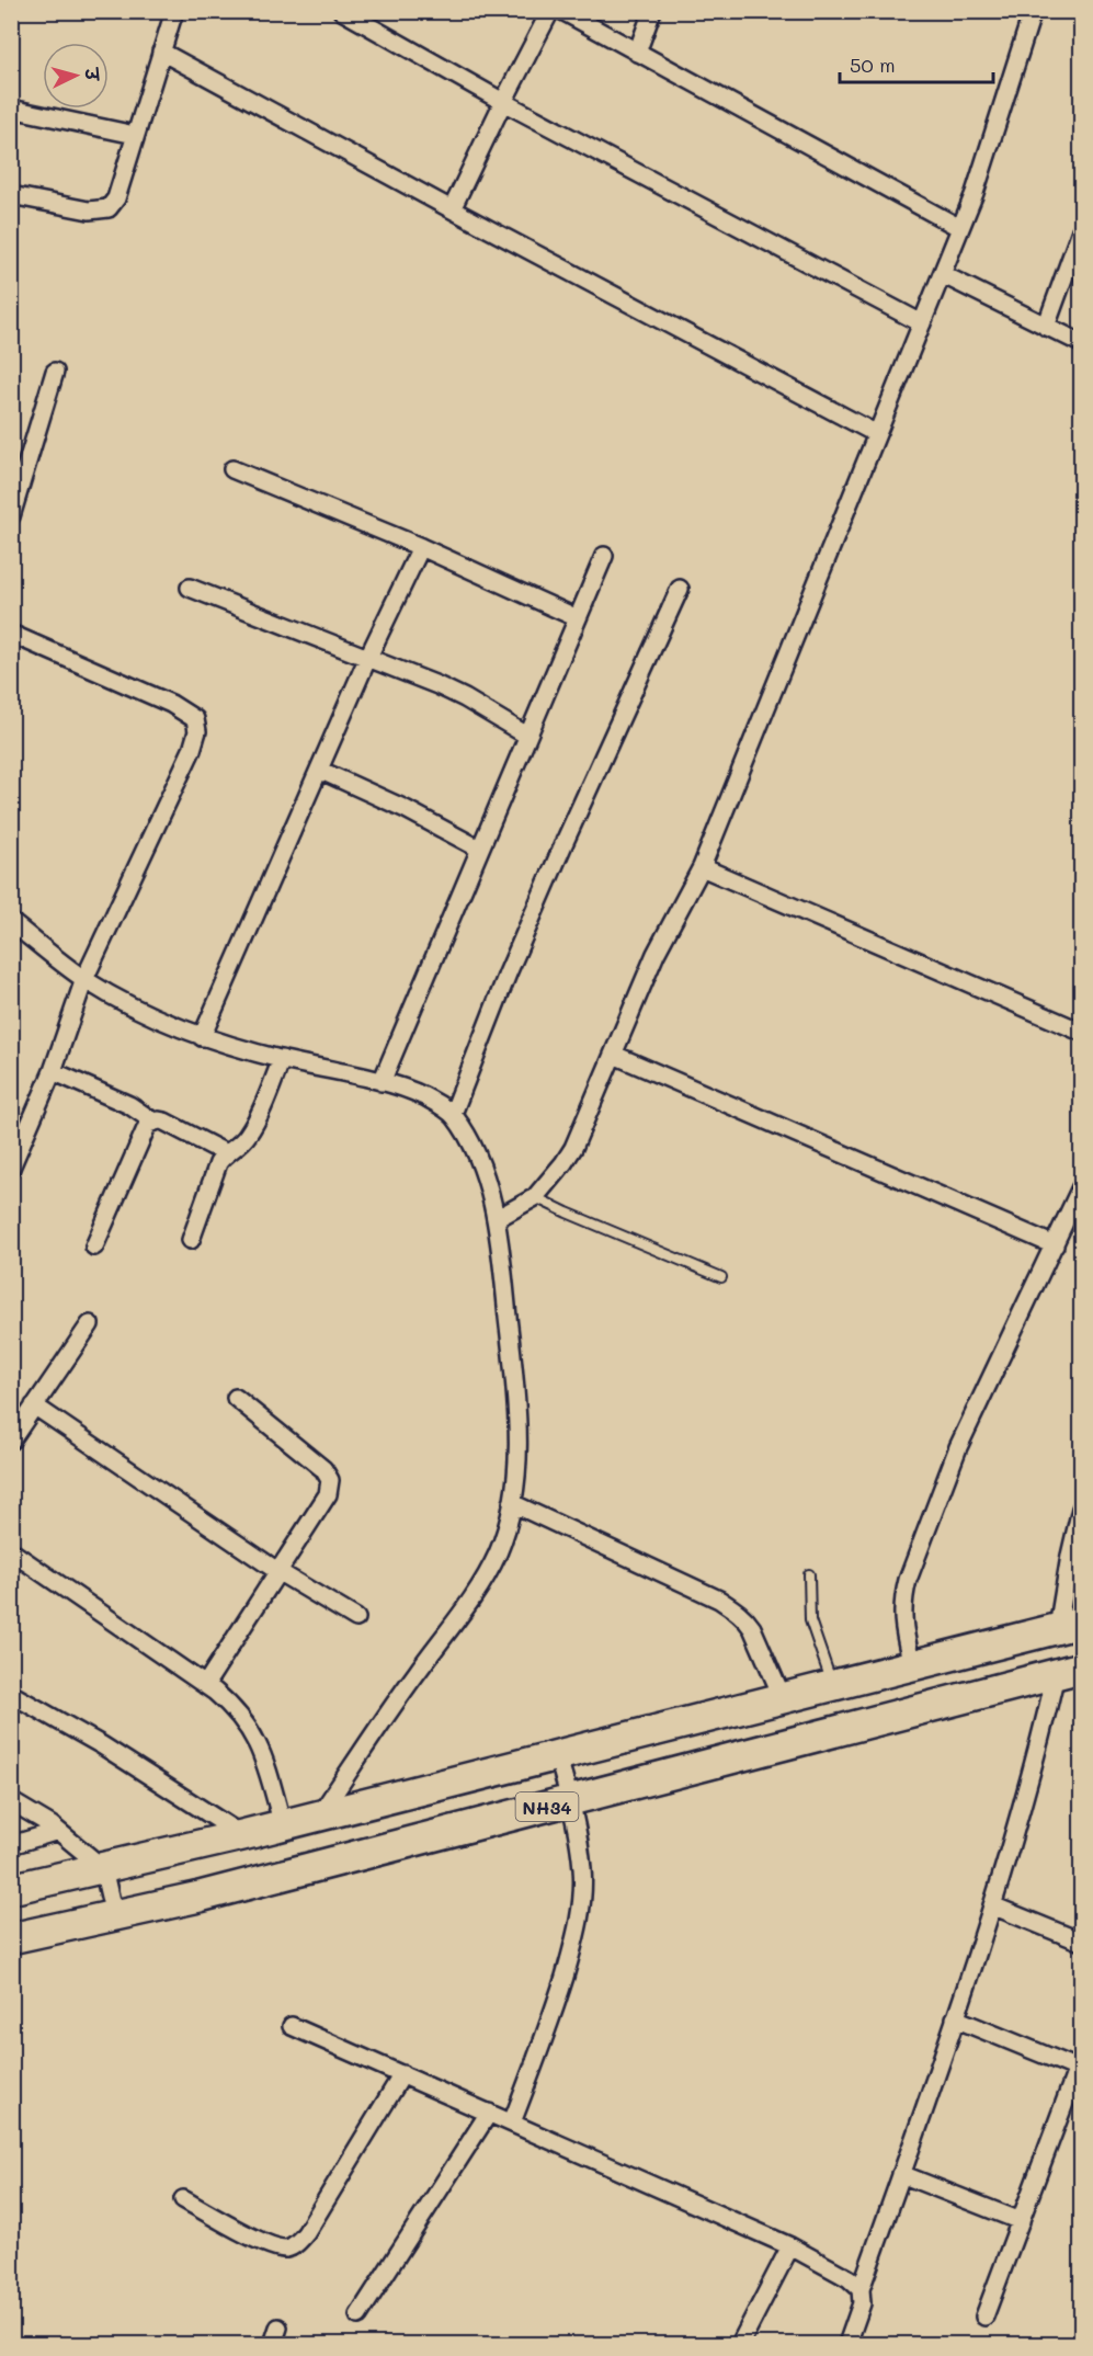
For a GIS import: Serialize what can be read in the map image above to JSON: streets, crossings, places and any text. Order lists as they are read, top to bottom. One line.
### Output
{"streets":{"highway":["NH34"]},"scale_bar":"50 m","north":"right"}
